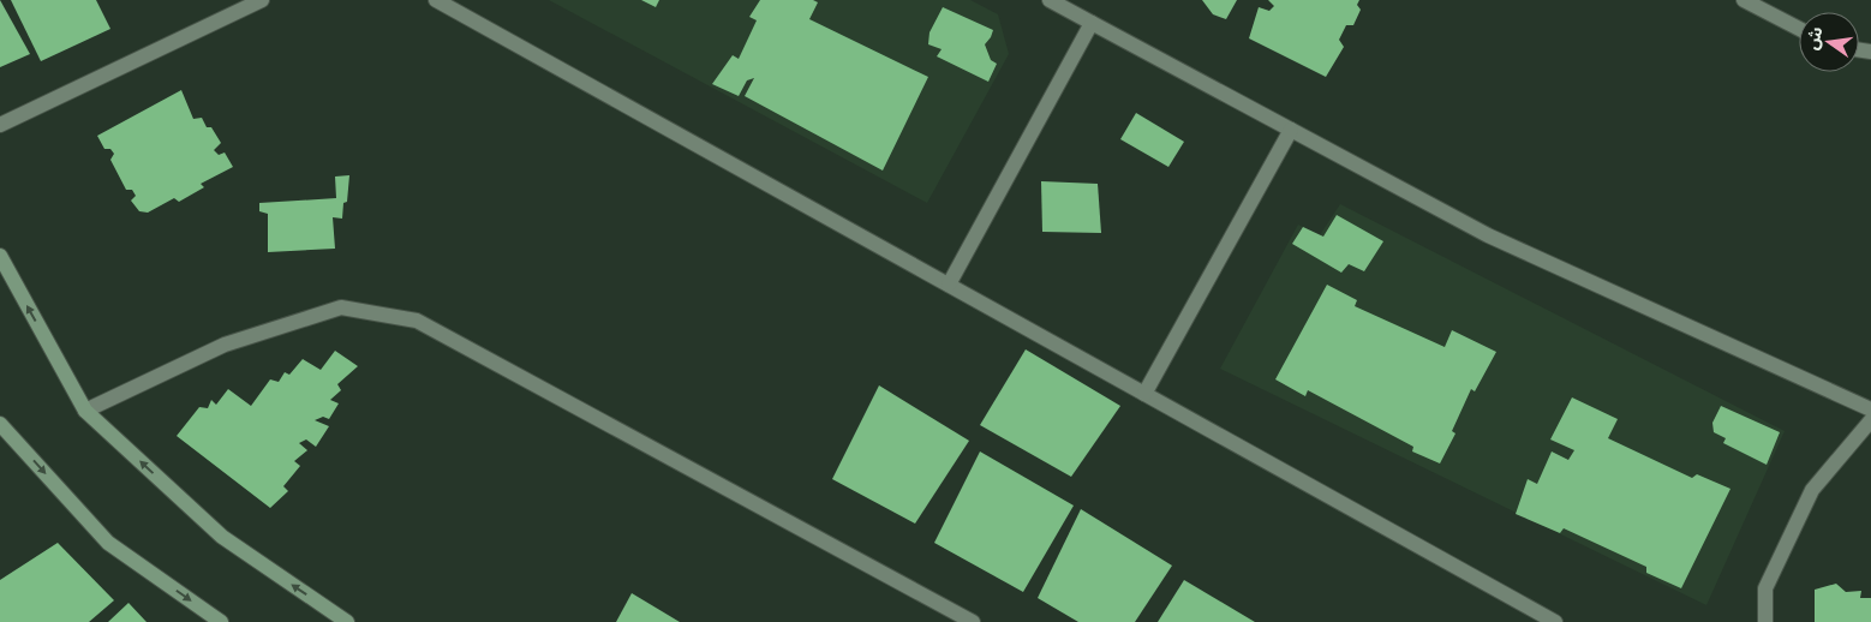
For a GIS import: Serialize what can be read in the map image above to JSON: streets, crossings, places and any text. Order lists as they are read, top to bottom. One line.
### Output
{"north":"left"}
